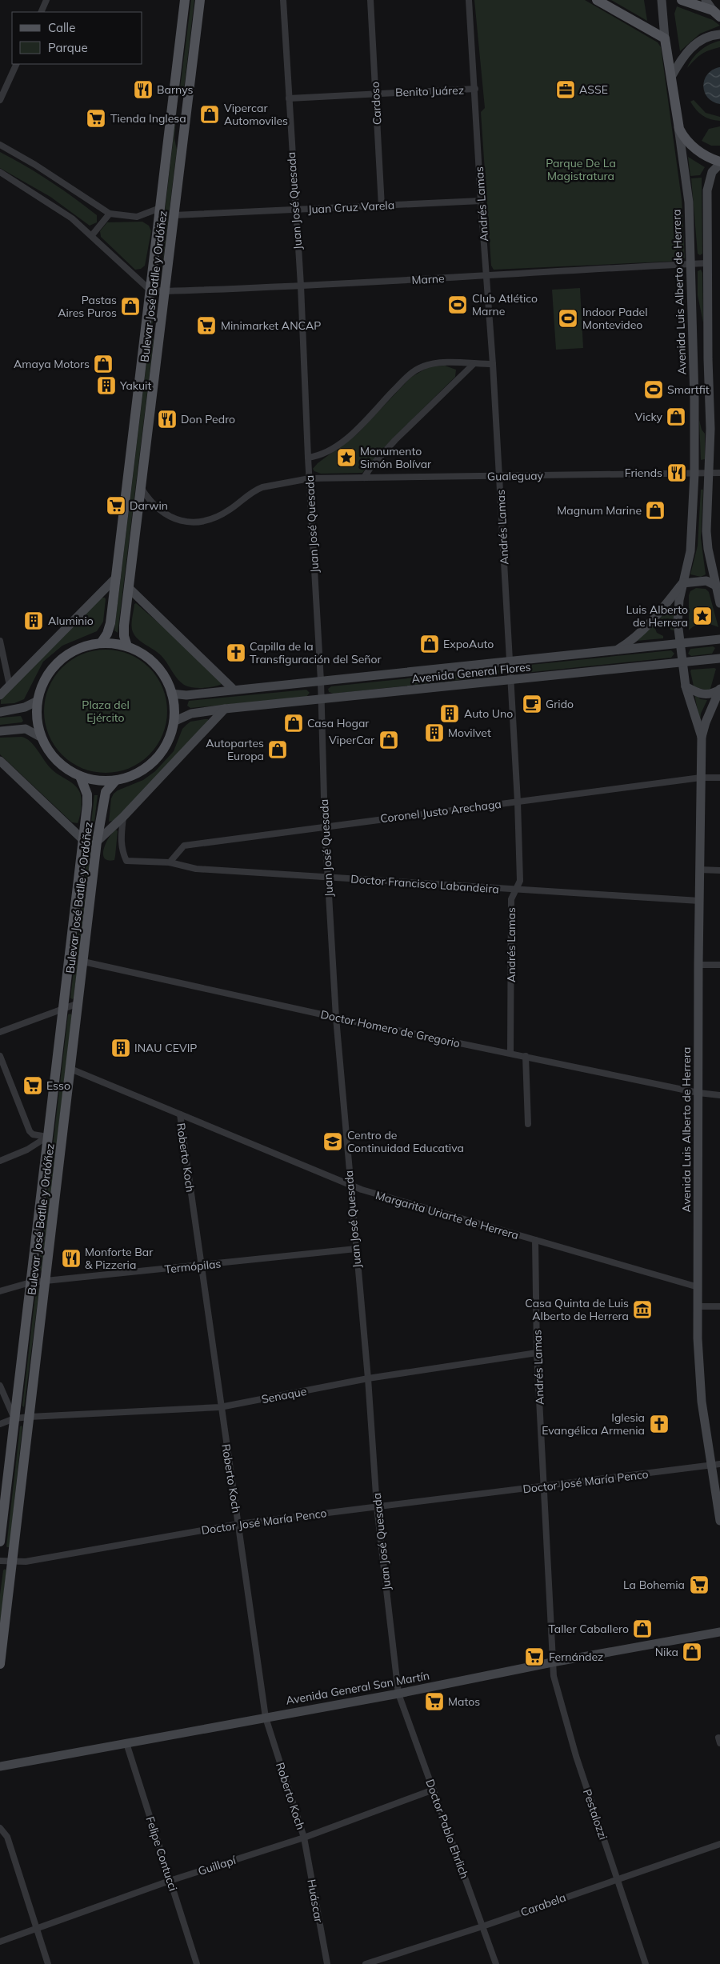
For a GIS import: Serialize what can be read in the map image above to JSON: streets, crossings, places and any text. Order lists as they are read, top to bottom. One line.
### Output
{"streets":{"main road":["Bulevar José Batlle y Ordóñez","Avenida Luis Alberto de Herrera","Avenida General Flores","Avenida General San Martín"],"street":["Benito Juárez","Cardoso","Juan José Quesada","Andrés Lamas","Juan Cruz Varela","Marne","Gualeguay","Coronel Justo Arechaga","Doctor Francisco Labandeira","Doctor Homero de Gregorio","Roberto Koch","Margarita Uriarte de Herrera","Termópilas","Senaque","Doctor José María Penco","Pestalozzi","Doctor Pablo Ehrlich","Felipe Contucci","Guillapí","Huáscar","Carabela"]},"crossings":[["Benito Juárez","Cardoso"],["Benito Juárez","Juan José Quesada"],["Benito Juárez","Andrés Lamas"],["Cardoso","Juan Cruz Varela"],["Juan José Quesada","Juan Cruz Varela"],["Juan José Quesada","Marne"],["Juan José Quesada","Gualeguay"],["Juan José Quesada","Avenida General Flores"],["Juan José Quesada","Coronel Justo Arechaga"],["Juan José Quesada","Doctor Francisco Labandeira"],["Juan José Quesada","Doctor Homero de Gregorio"],["Juan José Quesada","Margarita Uriarte de Herrera"],["Juan José Quesada","Termópilas"],["Juan José Quesada","Senaque"],["Juan José Quesada","Doctor José María Penco"],["Juan José Quesada","Avenida General San Martín"],["Juan José Quesada","Doctor Pablo Ehrlich"],["Andrés Lamas","Juan Cruz Varela"],["Andrés Lamas","Marne"],["Andrés Lamas","Gualeguay"],["Andrés Lamas","Avenida General Flores"],["Andrés Lamas","Coronel Justo Arechaga"],["Andrés Lamas","Doctor Francisco Labandeira"],["Andrés Lamas","Doctor Homero de Gregorio"],["Andrés Lamas","Margarita Uriarte de Herrera"],["Andrés Lamas","Senaque"],["Andrés Lamas","Doctor José María Penco"],["Andrés Lamas","Avenida General San Martín"],["Andrés Lamas","Pestalozzi"],["Juan Cruz Varela","Bulevar José Batlle y Ordóñez"],["Marne","Bulevar José Batlle y Ordóñez"],["Marne","Avenida Luis Alberto de Herrera"],["Bulevar José Batlle y Ordóñez","Gualeguay"],["Bulevar José Batlle y Ordóñez","Avenida General Flores"],["Bulevar José Batlle y Ordóñez","Doctor Homero de Gregorio"],["Bulevar José Batlle y Ordóñez","Margarita Uriarte de Herrera"],["Bulevar José Batlle y Ordóñez","Termópilas"],["Bulevar José Batlle y Ordóñez","Senaque"],["Bulevar José Batlle y Ordóñez","Doctor José María Penco"],["Avenida Luis Alberto de Herrera","Gualeguay"],["Avenida Luis Alberto de Herrera","Avenida General Flores"],["Avenida Luis Alberto de Herrera","Coronel Justo Arechaga"],["Avenida Luis Alberto de Herrera","Doctor Francisco Labandeira"],["Avenida Luis Alberto de Herrera","Doctor Homero de Gregorio"],["Avenida Luis Alberto de Herrera","Margarita Uriarte de Herrera"],["Avenida Luis Alberto de Herrera","Doctor José María Penco"],["Coronel Justo Arechaga","Doctor Francisco Labandeira"],["Roberto Koch","Margarita Uriarte de Herrera"],["Roberto Koch","Termópilas"],["Roberto Koch","Senaque"],["Roberto Koch","Doctor José María Penco"],["Roberto Koch","Avenida General San Martín"],["Roberto Koch","Guillapí"],["Roberto Koch","Huáscar"],["Avenida General San Martín","Pestalozzi"],["Avenida General San Martín","Doctor Pablo Ehrlich"],["Avenida General San Martín","Felipe Contucci"],["Pestalozzi","Carabela"],["Doctor Pablo Ehrlich","Guillapí"],["Doctor Pablo Ehrlich","Carabela"],["Felipe Contucci","Guillapí"],["Guillapí","Huáscar"]],"parks":["Parque De La Magistratura","Plaza del Ejército"],"places":{"restaurant":["Barnys","Don Pedro","Friends","Monforte Bar & Pizzeria"],"office":["ASSE"],"shop":["Vipercar Automoviles","Pastas Aires Puros","Amaya Motors","Vicky","Magnum Marine","ExpoAuto","Casa Hogar","ViperCar","Autopartes Europa","Taller Caballero","Nika"],"supermarket":["Tienda Inglesa","Minimarket ANCAP","Darwin","Esso","La Bohemia","Fernández","Matos"],"sports":["Club Atlético Marne","Indoor Padel Montevideo","Smartfit"],"building":["Yakuit","Aluminio","Auto Uno","Movilvet","INAU CEVIP"],"place":["Monumento Simón Bolívar","Luis Alberto de Herrera"],"church":["Capilla de la Transfiguración del Señor","Iglesia Evangélica Armenia"],"cafe":["Grido"],"school or university":["Centro de Continuidad Educativa"],"museum":["Casa Quinta de Luis Alberto de Herrera"]},"legend":["Calle","Parque"]}
